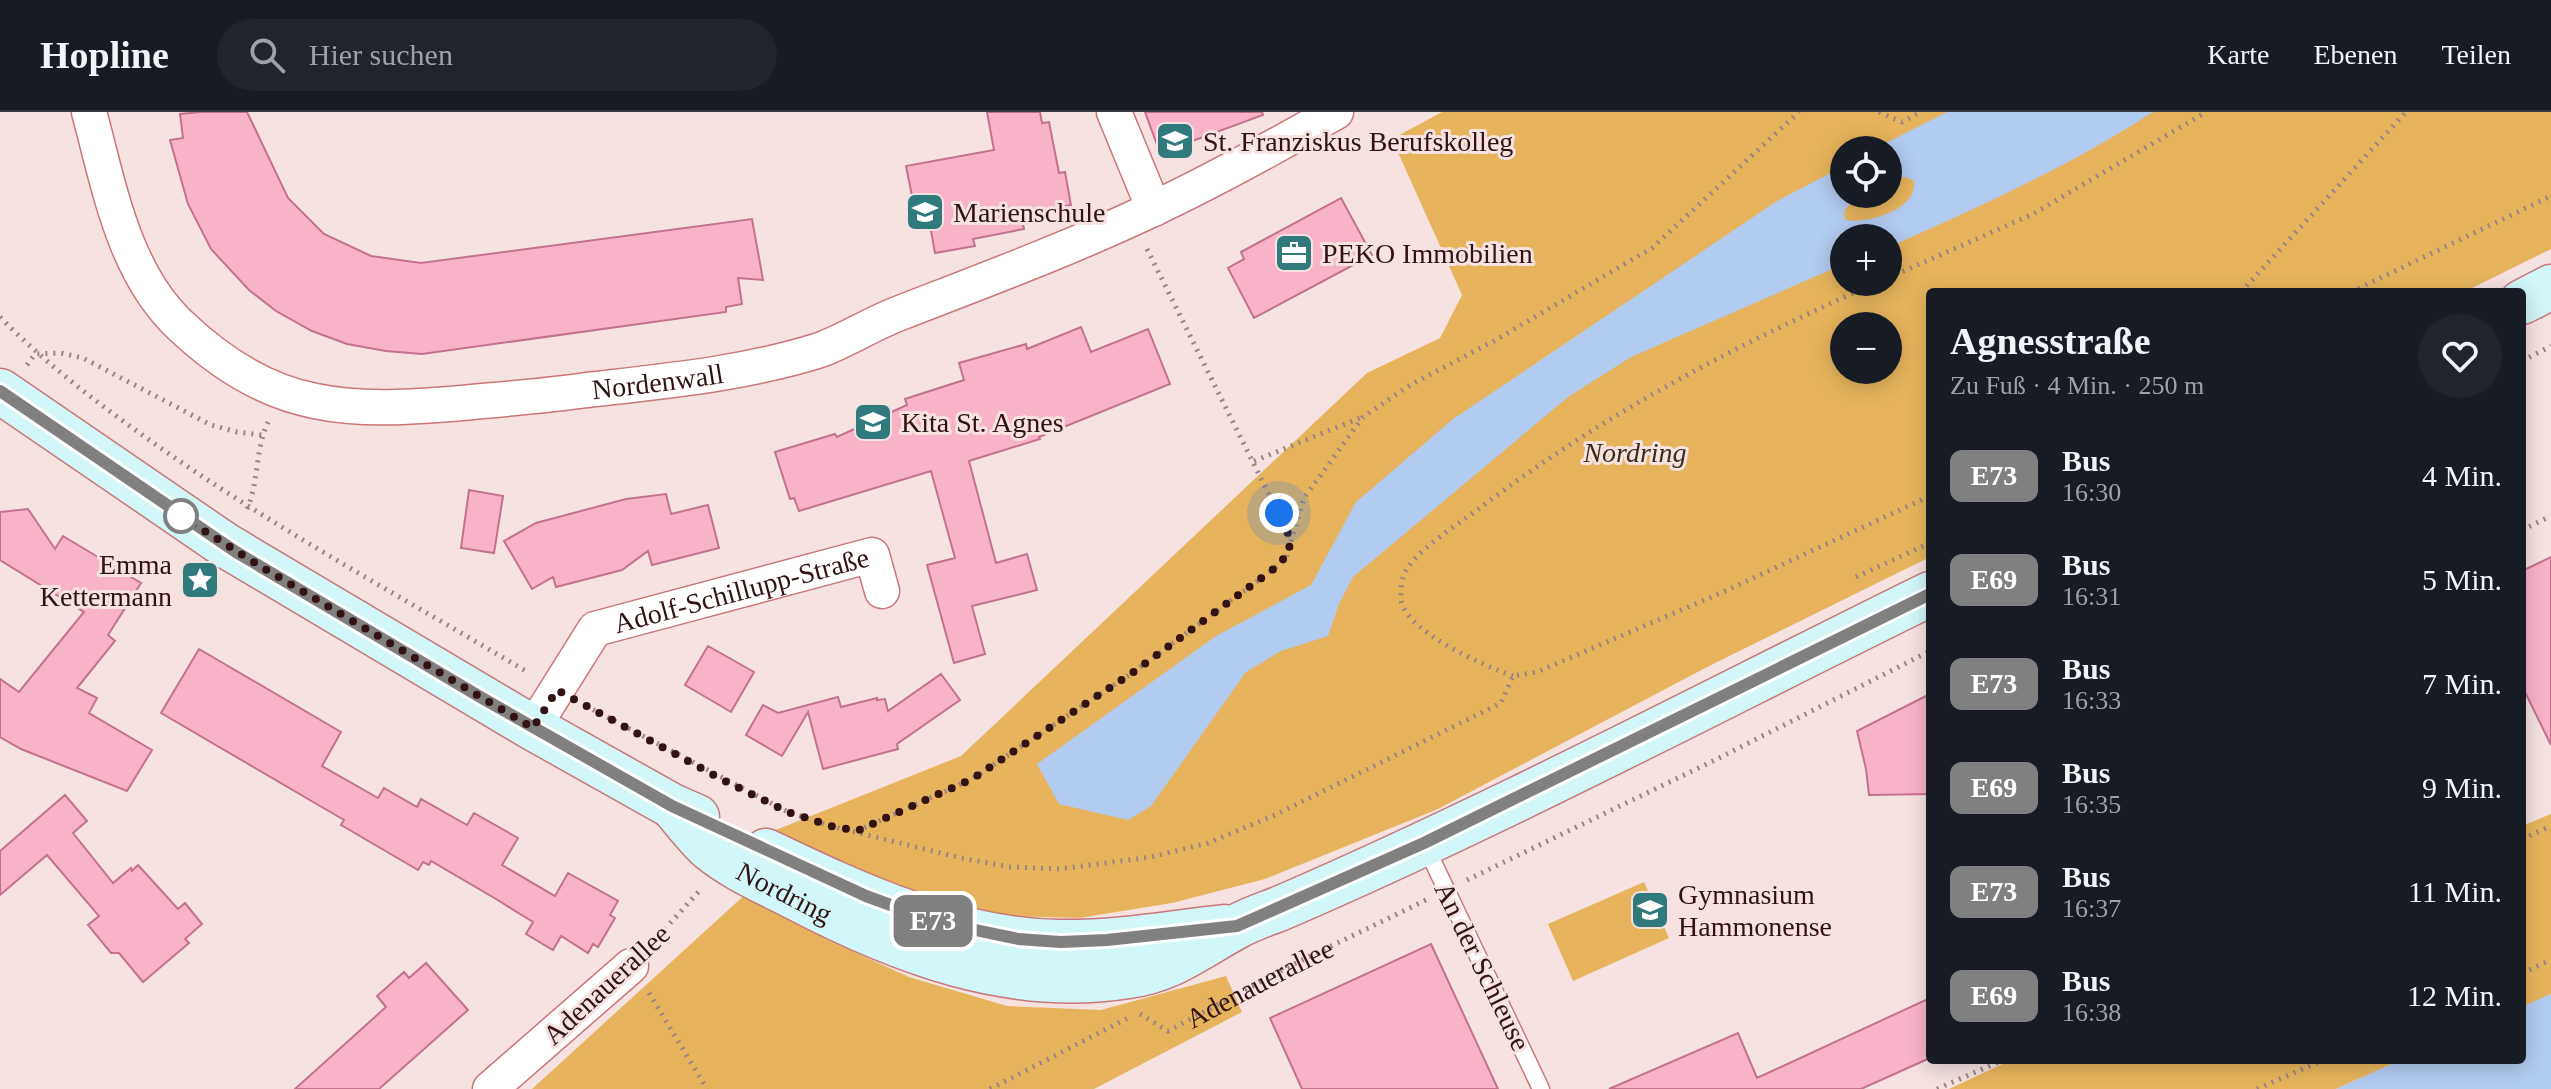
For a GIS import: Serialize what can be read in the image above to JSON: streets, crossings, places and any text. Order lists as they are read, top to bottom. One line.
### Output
{"streets":{"main road":["Nordring","Adenauerallee"],"street":["Nordenwall","Adolf-Schillupp-Straße"],"lane":["An der Schleuse"]},"crossings":[["Adolf-Schillupp-Straße","Nordring"],["Nordring","Adenauerallee"],["An der Schleuse","Adenauerallee"]],"parks":["Nordring"],"places":{"school or university":["St. Franziskus Berufskolleg","Marienschule","Kita St. Agnes","Gymnasium Hammonense"],"office":["PEKO Immobilien"],"place":["Emma Kettermann"]},"lines":["bus line E73"],"page":{"header":"Hopline","search":"Hier suchen","nav":["Karte","Ebenen","Teilen"],"on_map":"E73","map_buttons":["+","−"],"heading":["Agnesstraße","Zu Fuß · 4 Min. · 250 m"],"list":[{"mark":"E73","name":"Bus","note":"16:30","value":"4 Min."},{"mark":"E69","name":"Bus","note":"16:31","value":"5 Min."},{"mark":"E73","name":"Bus","note":"16:33","value":"7 Min."},{"mark":"E69","name":"Bus","note":"16:35","value":"9 Min."},{"mark":"E73","name":"Bus","note":"16:37","value":"11 Min."},{"mark":"E69","name":"Bus","note":"16:38","value":"12 Min."}]}}
